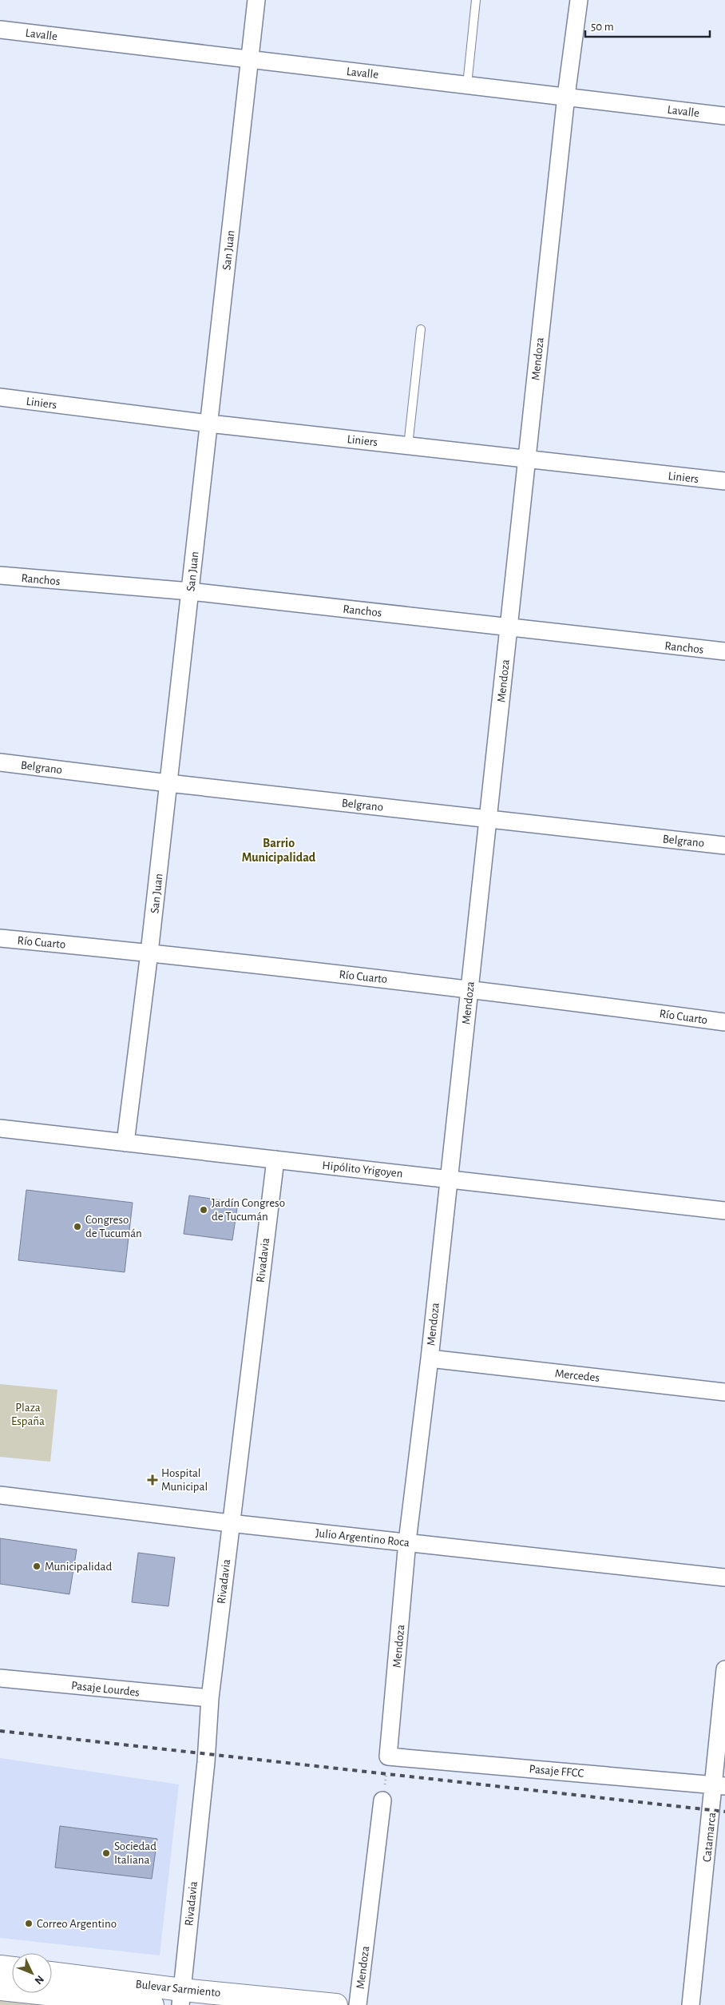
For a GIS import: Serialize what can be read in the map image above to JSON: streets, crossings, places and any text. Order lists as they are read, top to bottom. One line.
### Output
{"streets":{"main road":["Bulevar Sarmiento"],"street":["Lavalle","San Juan","Mendoza","Liniers","Ranchos","Belgrano","Río Cuarto","Hipólito Yrigoyen","Rivadavia","Mercedes","Julio Argentino Roca","Pasaje Lourdes","Pasaje FFCC","Catamarca"]},"crossings":[["Lavalle","San Juan"],["Lavalle","Mendoza"],["San Juan","Liniers"],["San Juan","Ranchos"],["San Juan","Belgrano"],["San Juan","Río Cuarto"],["San Juan","Hipólito Yrigoyen"],["Mendoza","Liniers"],["Mendoza","Ranchos"],["Mendoza","Belgrano"],["Mendoza","Río Cuarto"],["Mendoza","Hipólito Yrigoyen"],["Mendoza","Mercedes"],["Mendoza","Julio Argentino Roca"],["Mendoza","Pasaje FFCC"],["Hipólito Yrigoyen","Rivadavia"],["Rivadavia","Julio Argentino Roca"],["Rivadavia","Pasaje Lourdes"],["Rivadavia","Bulevar Sarmiento"],["Pasaje FFCC","Catamarca"]],"districts":["Barrio Municipalidad"],"parks":["Plaza España"],"places":{"other":["Jardín Congreso de Tucumán","Congreso de Tucumán","Municipalidad","Sociedad Italiana","Correo Argentino"],"health":["Hospital Municipal"]},"scale_bar":"50 m","north":"bottom right"}
